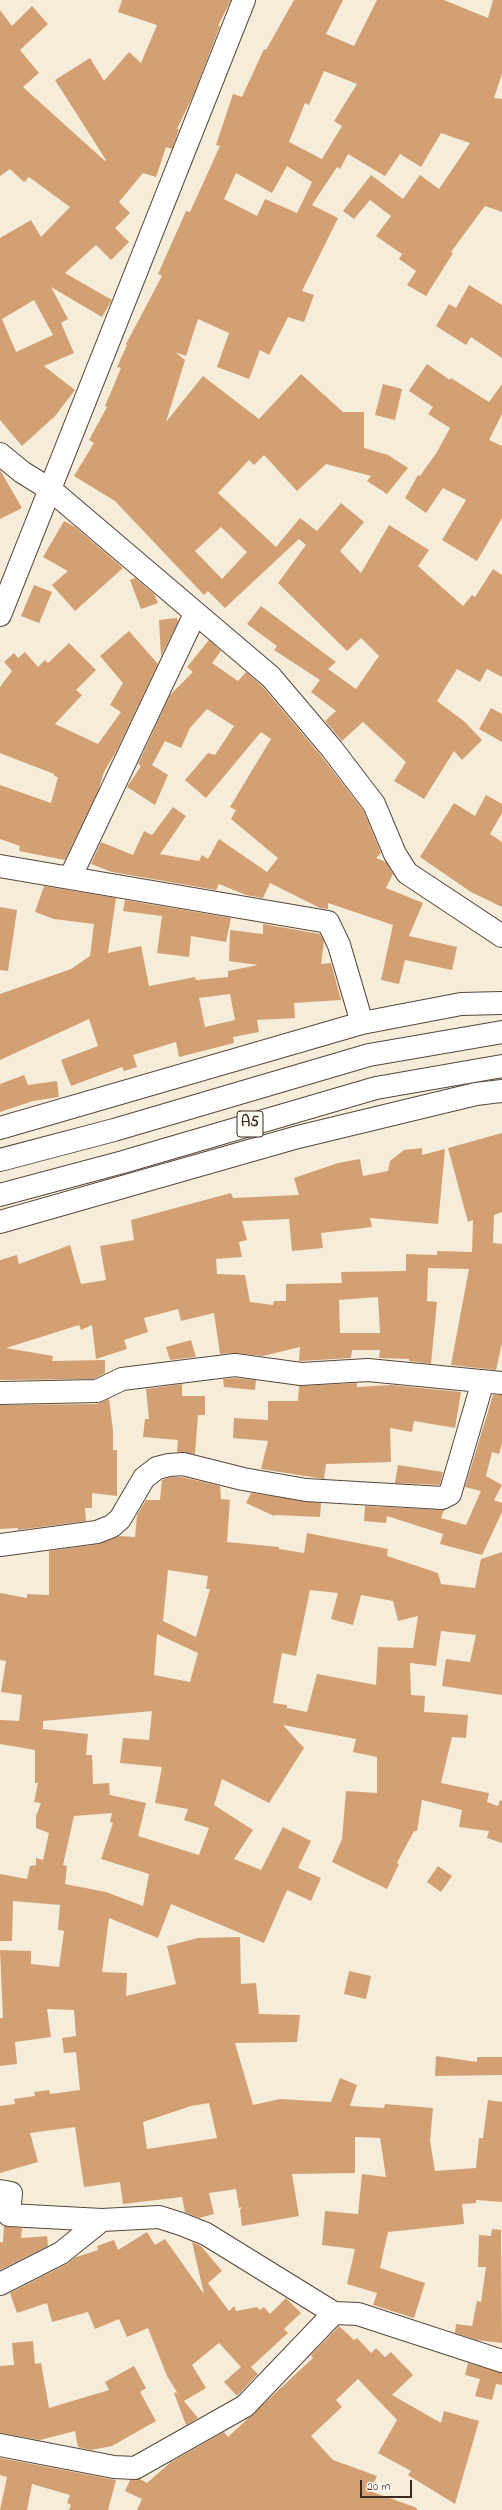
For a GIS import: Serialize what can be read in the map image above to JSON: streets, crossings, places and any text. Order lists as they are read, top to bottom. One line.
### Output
{"streets":{"main road":["A5"]},"scale_bar":"20 m"}
